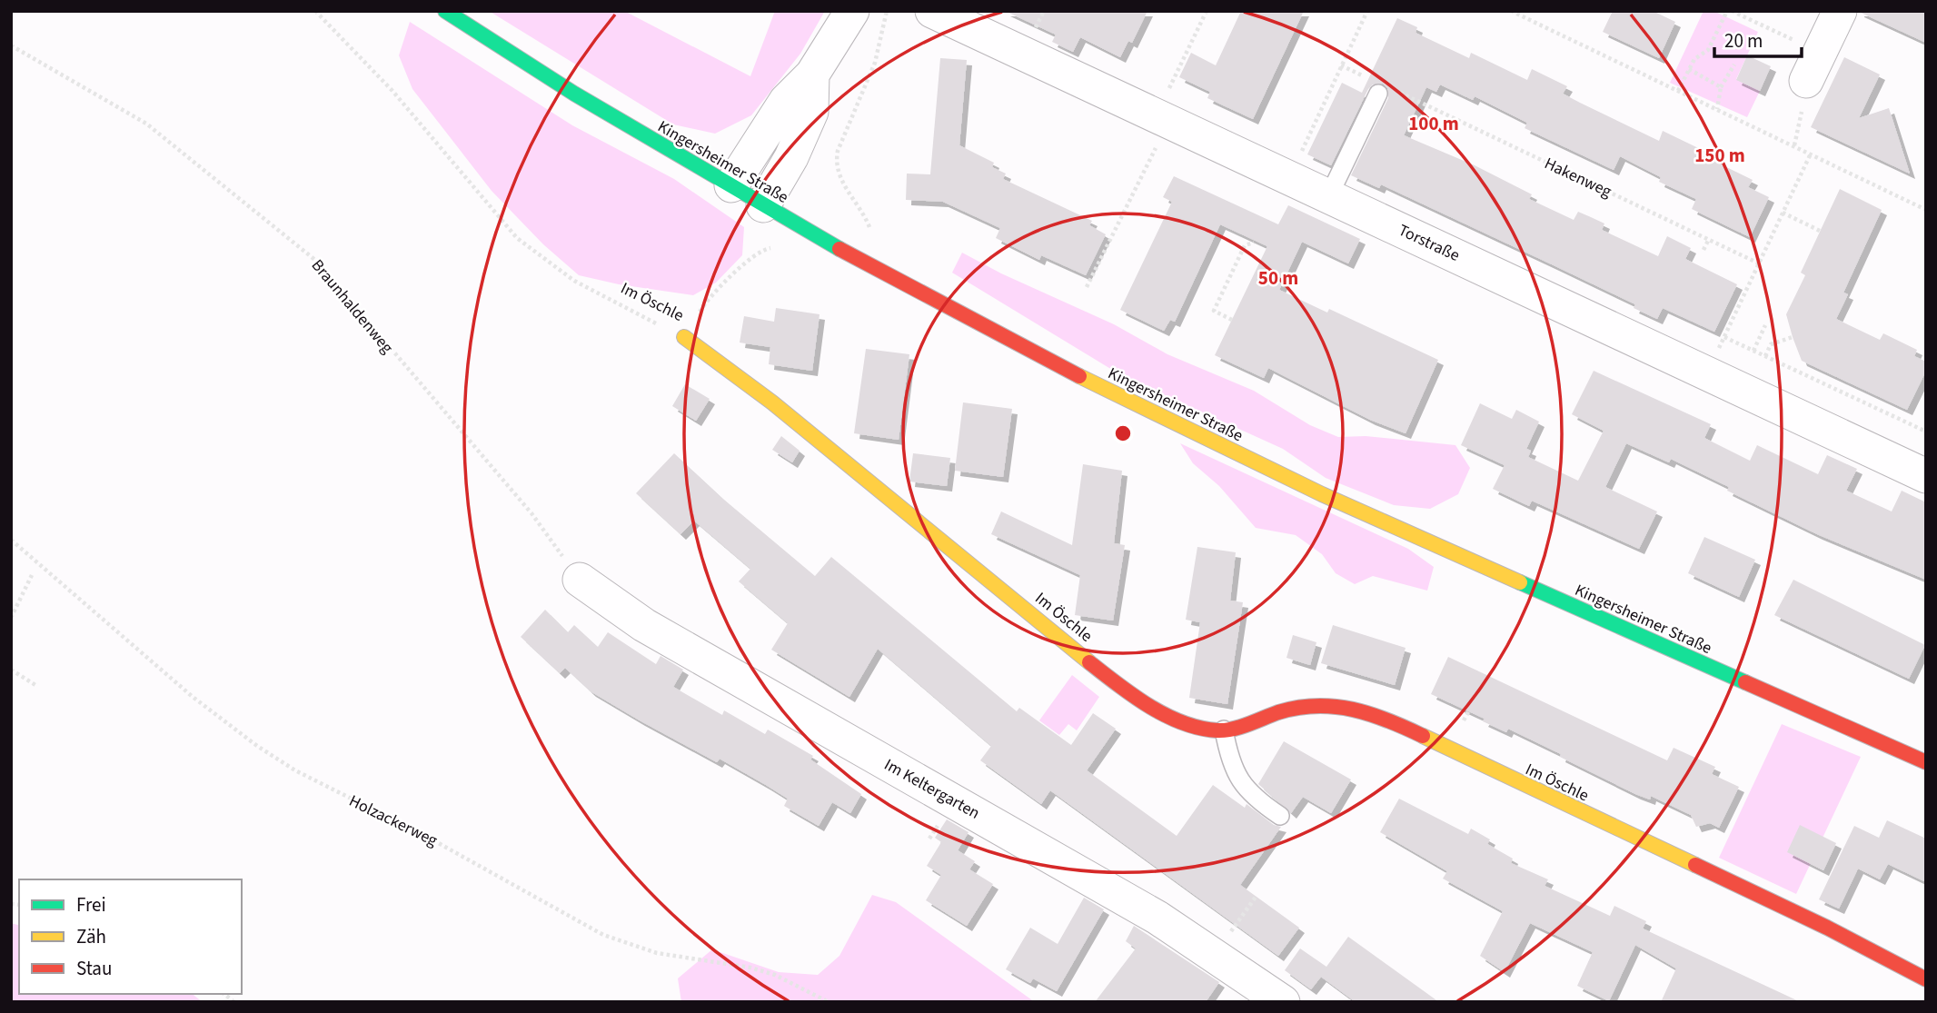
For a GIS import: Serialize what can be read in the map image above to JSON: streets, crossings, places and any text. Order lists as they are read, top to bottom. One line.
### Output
{"streets":{"main road":["Kingersheimer Straße","Im Öschle"],"street":["Torstraße","Im Keltergarten"],"path":["Hakenweg","Braunhaldenweg","Holzackerweg"]},"crossings":[["Braunhaldenweg","Im Keltergarten"]],"legend":["Frei","Zäh","Stau"],"scale_bar":"20 m","rings":["100 m","150 m","50 m"]}
